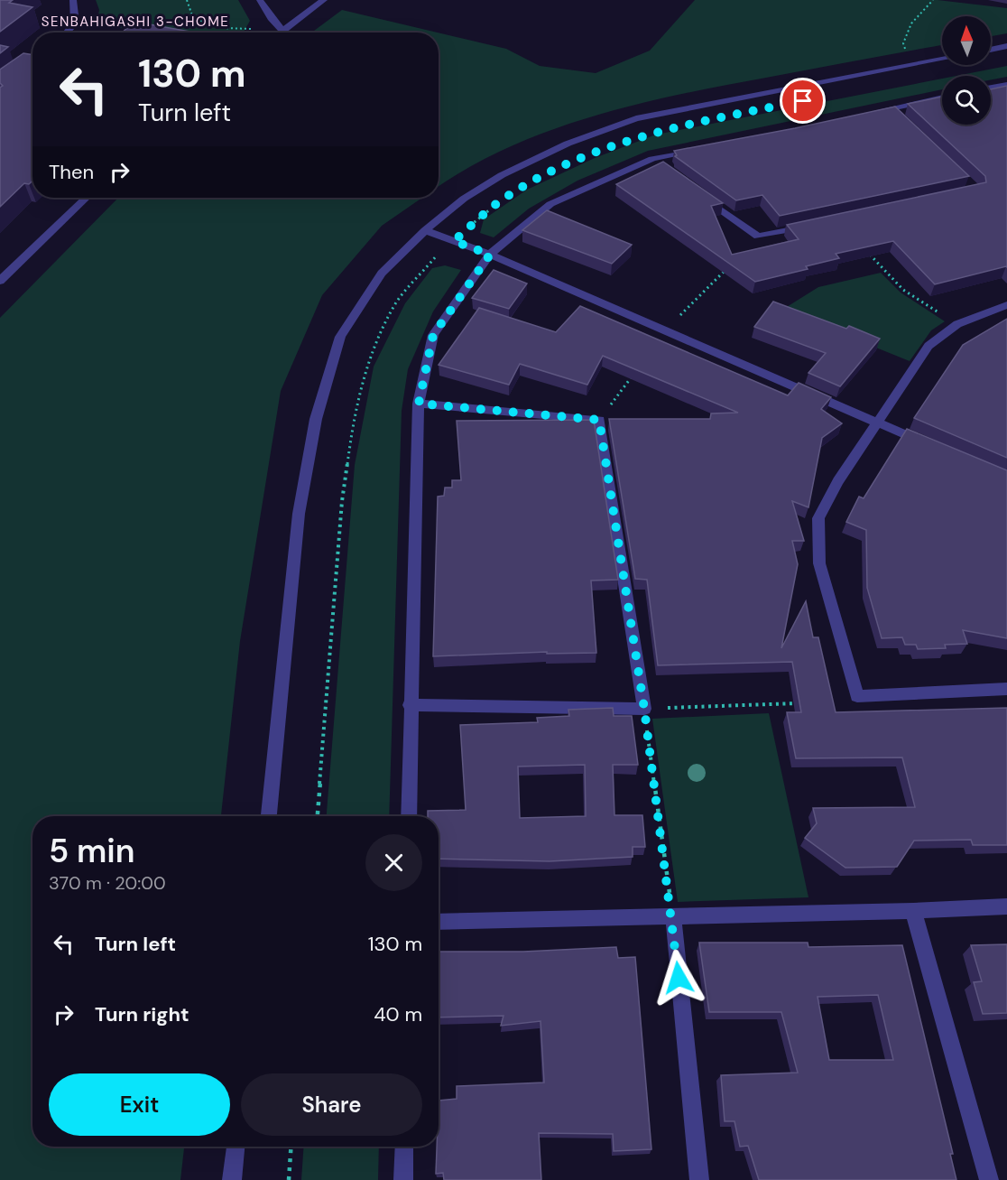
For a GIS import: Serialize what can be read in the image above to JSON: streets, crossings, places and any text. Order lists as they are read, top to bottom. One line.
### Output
{"districts":["SENBAHIGASHI 3-CHOME"],"north":"top","page":{"turn":["130 m","Turn left"],"then":"Then","heading":["5 min","370 m · 20:00"],"list":[{"name":"Turn left","value":"130 m"},{"name":"Turn right","value":"40 m"}],"buttons":["Exit","Share"]}}
